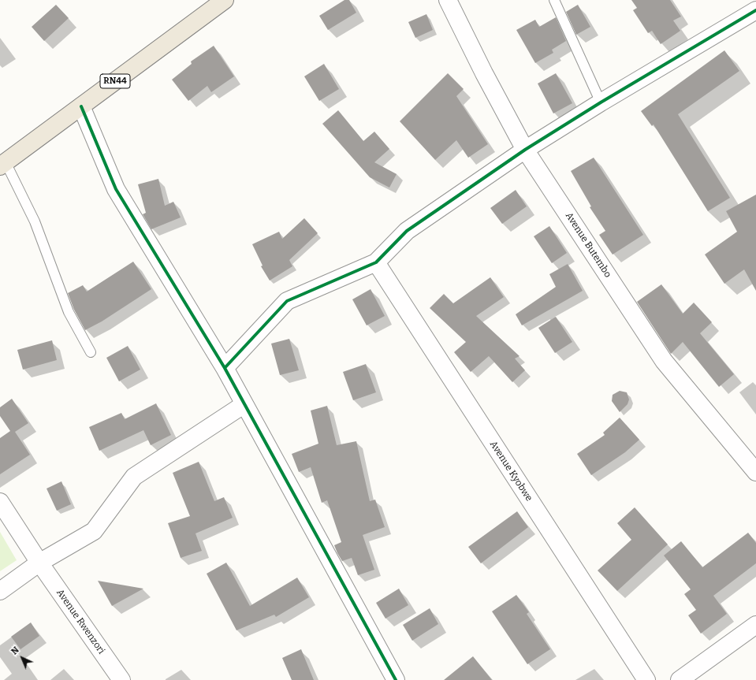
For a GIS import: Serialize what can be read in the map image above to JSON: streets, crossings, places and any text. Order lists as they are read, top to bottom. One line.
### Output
{"streets":{"main road":["RN44"],"street":["Avenue Butembo","Avenue Kyobwe","Avenue Rwenzori"]},"north":"top left"}
